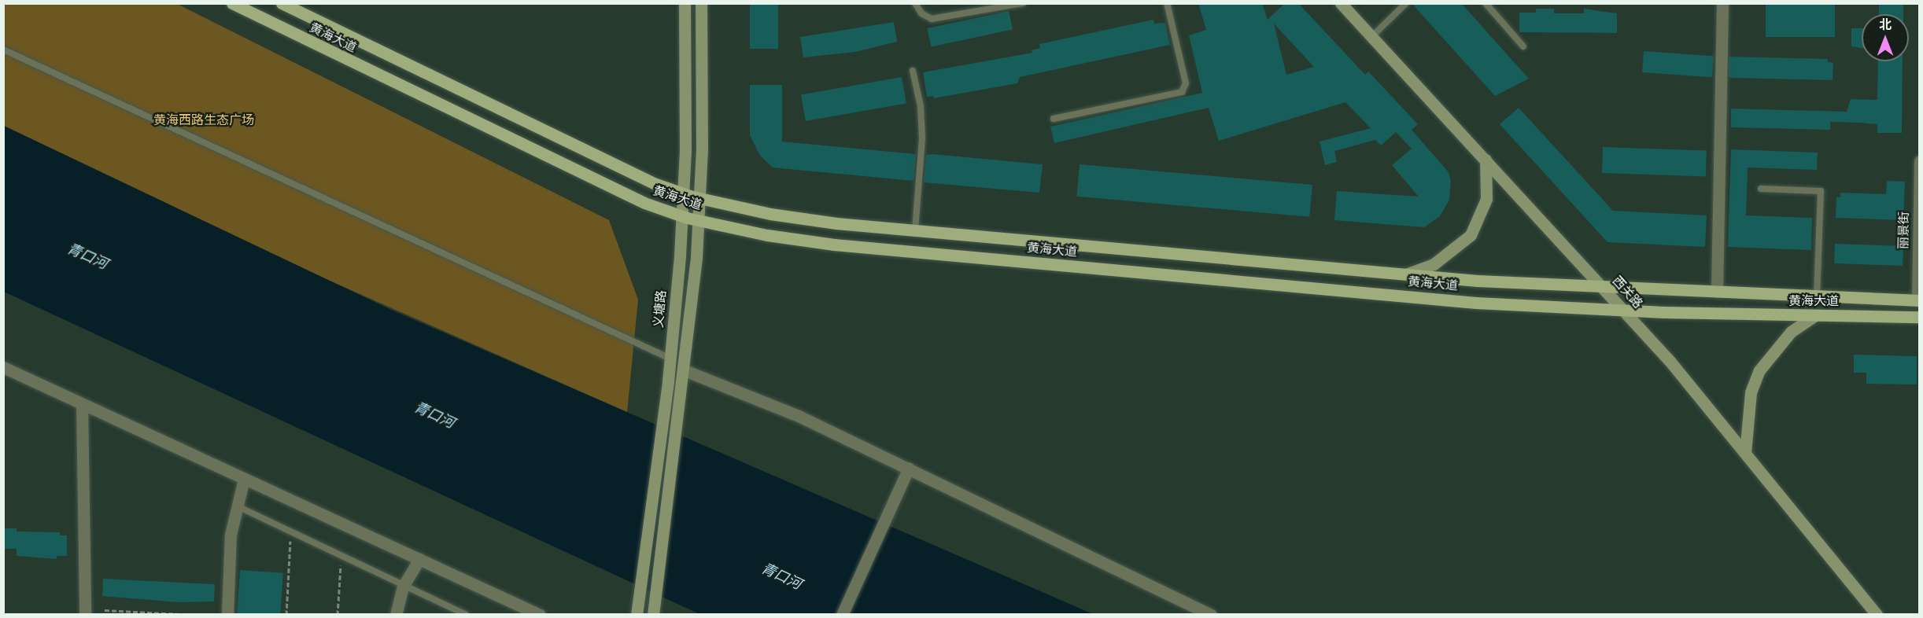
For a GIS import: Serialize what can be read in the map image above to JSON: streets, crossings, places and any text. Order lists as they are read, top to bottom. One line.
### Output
{"streets":{"main road":["黄海大道","西关路","义塘路"],"street":["丽景街"]},"crossings":[["黄海大道","丽景街"],["黄海大道","西关路"],["黄海大道","义塘路"]],"water":["青口河"],"parks":["黄海西路生态广场"],"north":"top"}
